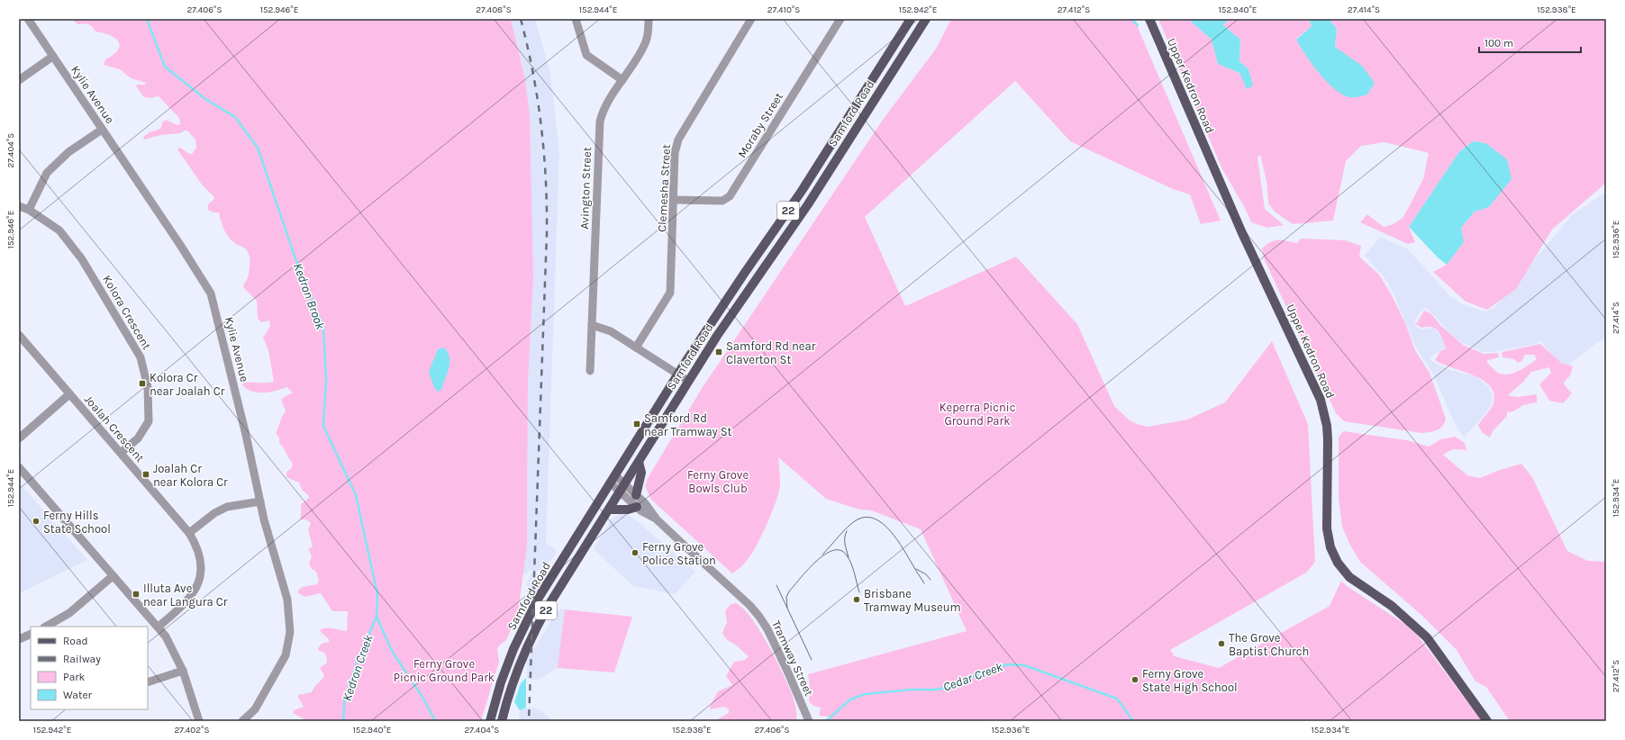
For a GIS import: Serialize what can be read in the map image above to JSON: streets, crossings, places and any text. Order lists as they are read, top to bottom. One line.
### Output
{"streets":{"main road":["Upper Kedron Road","Samford Road","22"],"street":["Kylie Avenue","Moraby Street","Avington Street","Clemesha Street","Kolora Crescent","Joalah Crescent","Tramway Street"]},"crossings":[["Samford Road","Tramway Street"],["Moraby Street","Clemesha Street"],["Kolora Crescent","Joalah Crescent"]],"water":["Kedron Brook","Kedron Creek","Cedar Creek"],"parks":["Keperra Picnic Ground Park","Ferny Grove Bowls Club","Ferny Grove Picnic Ground Park"],"places":{"transit":["Samford Rd near Claverton St","Kolora Cr near Joalah Cr","Samford Rd near Tramway St","Joalah Cr near Kolora Cr","Illuta Ave near Langura Cr"],"other":["Ferny Hills State School","Ferny Grove Police Station","Brisbane Tramway Museum","The Grove Baptist Church","Ferny Grove State High School"]},"legend":["Road","Railway","Park","Water"],"scale_bar":"100 m","coordinates":["27.406°S","152.946°E","27.408°S","152.944°E","27.410°S","152.942°E","27.412°S","152.940°E","27.414°S","152.938°E","27.404°S","152.936°E","152.934°E","27.402°S"]}
